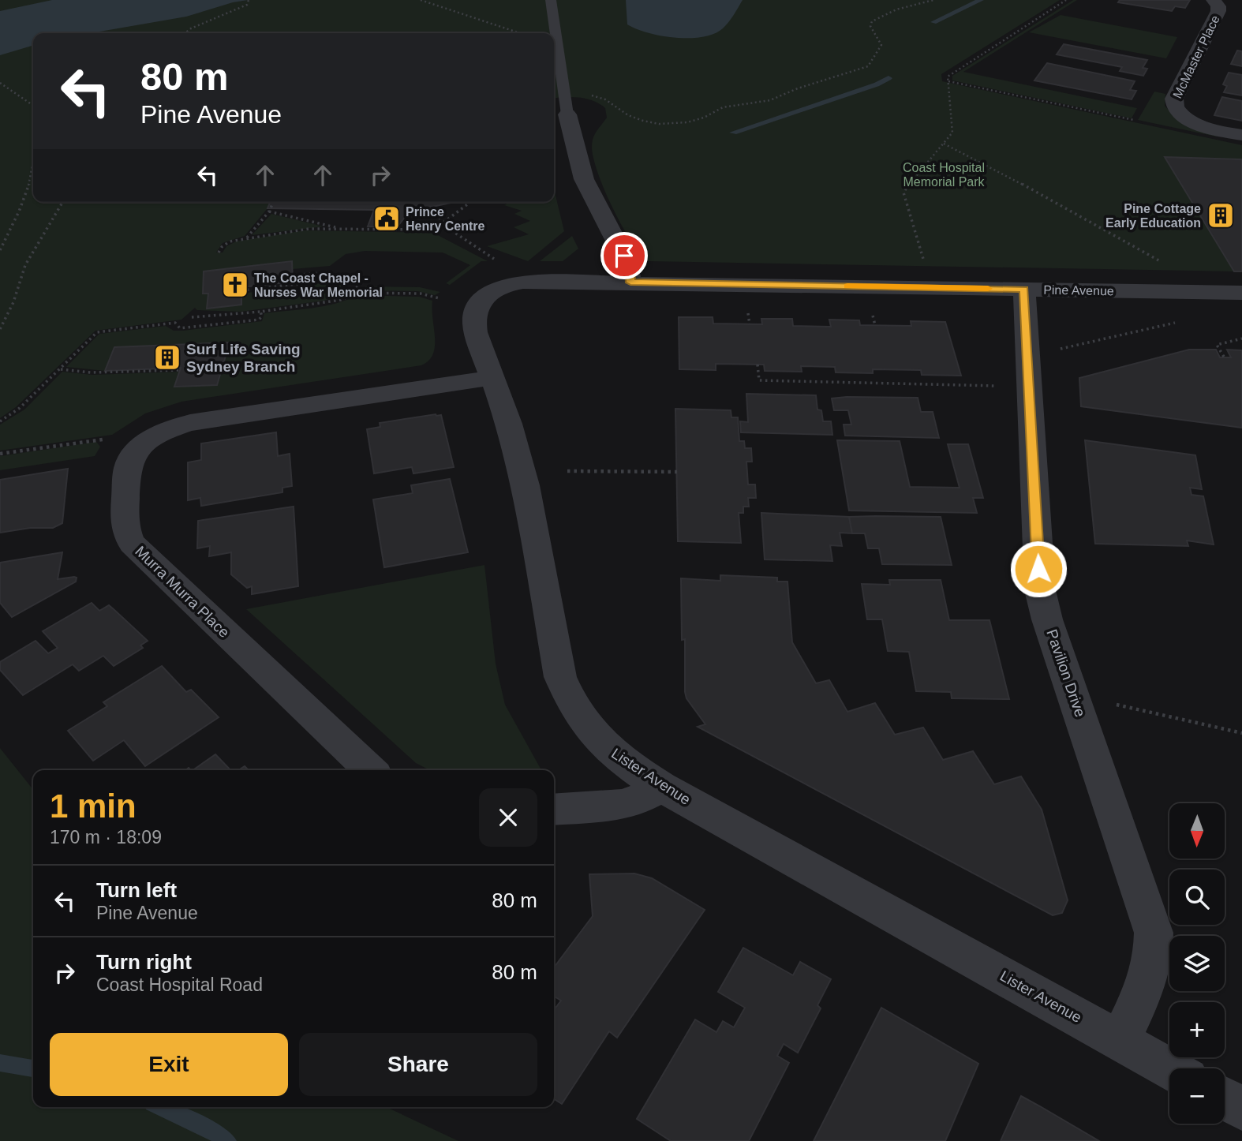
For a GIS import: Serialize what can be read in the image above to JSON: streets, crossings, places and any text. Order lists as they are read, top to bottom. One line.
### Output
{"streets":{"street":["McMaster Place","Pine Avenue","Murra Murra Place","Pavilion Drive","Lister Avenue"]},"crossings":[["Pine Avenue","Pavilion Drive"],["Pine Avenue","Lister Avenue"],["Murra Murra Place","Lister Avenue"],["Pavilion Drive","Lister Avenue"]],"parks":["Coast Hospital Memorial Park"],"places":{"building":["Pine Cottage Early Education","Surf Life Saving Sydney Branch"],"public building":["Prince Henry Centre"],"church":["The Coast Chapel - Nurses War Memorial"]},"north":"bottom","page":{"turn":["80 m","Pine Avenue"],"heading":["1 min","170 m · 18:09"],"map_buttons":["+","−"],"list":[{"name":"Turn left","note":"Pine Avenue","value":"80 m"},{"name":"Turn right","note":"Coast Hospital Road","value":"80 m"}],"buttons":["Exit","Share"]}}
